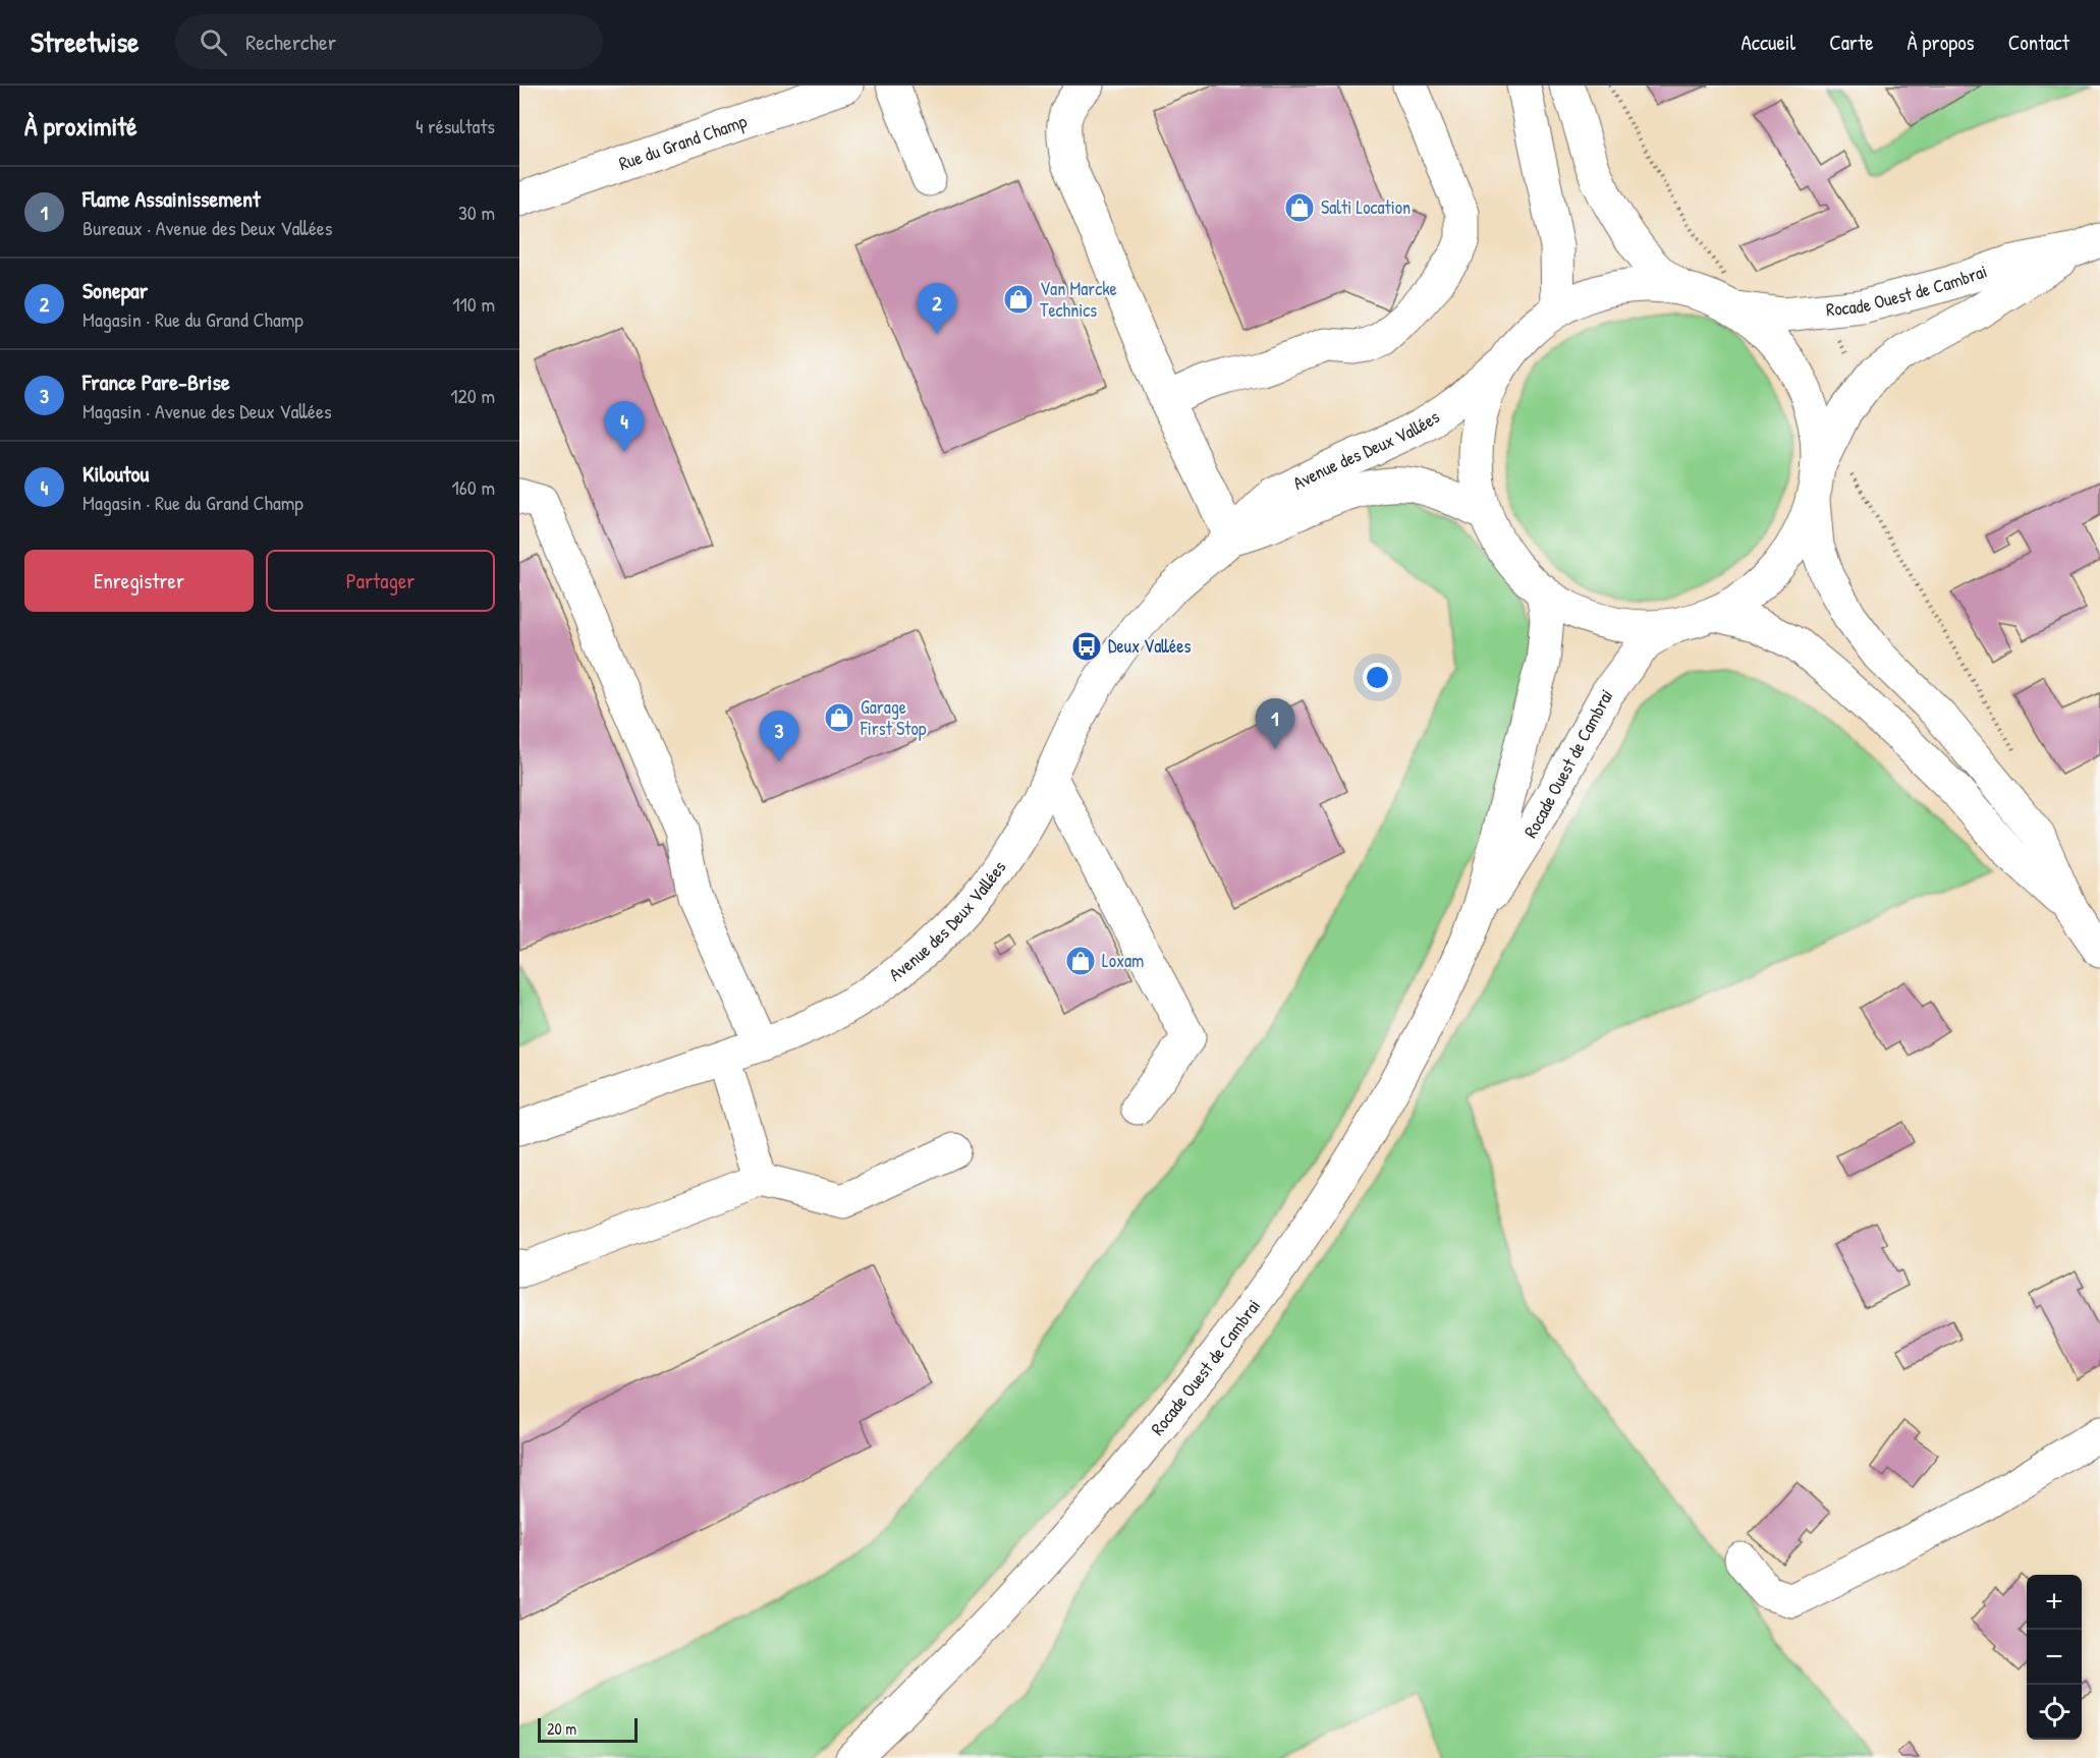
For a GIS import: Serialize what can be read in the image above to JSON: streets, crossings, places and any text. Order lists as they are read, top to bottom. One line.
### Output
{"streets":{"main road":["Rue du Grand Champ","Rocade Ouest de Cambrai","Avenue des Deux Vallées"]},"places":{"shop":["Salti Location","Van Marcke Technics","Garage First Stop","Loxam"],"bus stop":["Deux Vallées"]},"scale_bar":"20 m","page":{"header":"Streetwise","search":"Rechercher","nav":["Accueil","Carte","À propos","Contact"],"heading":["À proximité","4 résultats"],"list":[{"mark":"1","name":"Flame Assainissement","note":"Bureaux · Avenue des Deux Vallées","value":"30 m"},{"mark":"2","name":"Sonepar","note":"Magasin · Rue du Grand Champ","value":"110 m"},{"mark":"3","name":"France Pare-Brise","note":"Magasin · Avenue des Deux Vallées","value":"120 m"},{"mark":"4","name":"Kiloutou","note":"Magasin · Rue du Grand Champ","value":"160 m"}],"pins":["2","4","1","3"],"buttons":["Enregistrer","Partager"],"map_buttons":["+","−"],"scale":"20 m"}}
